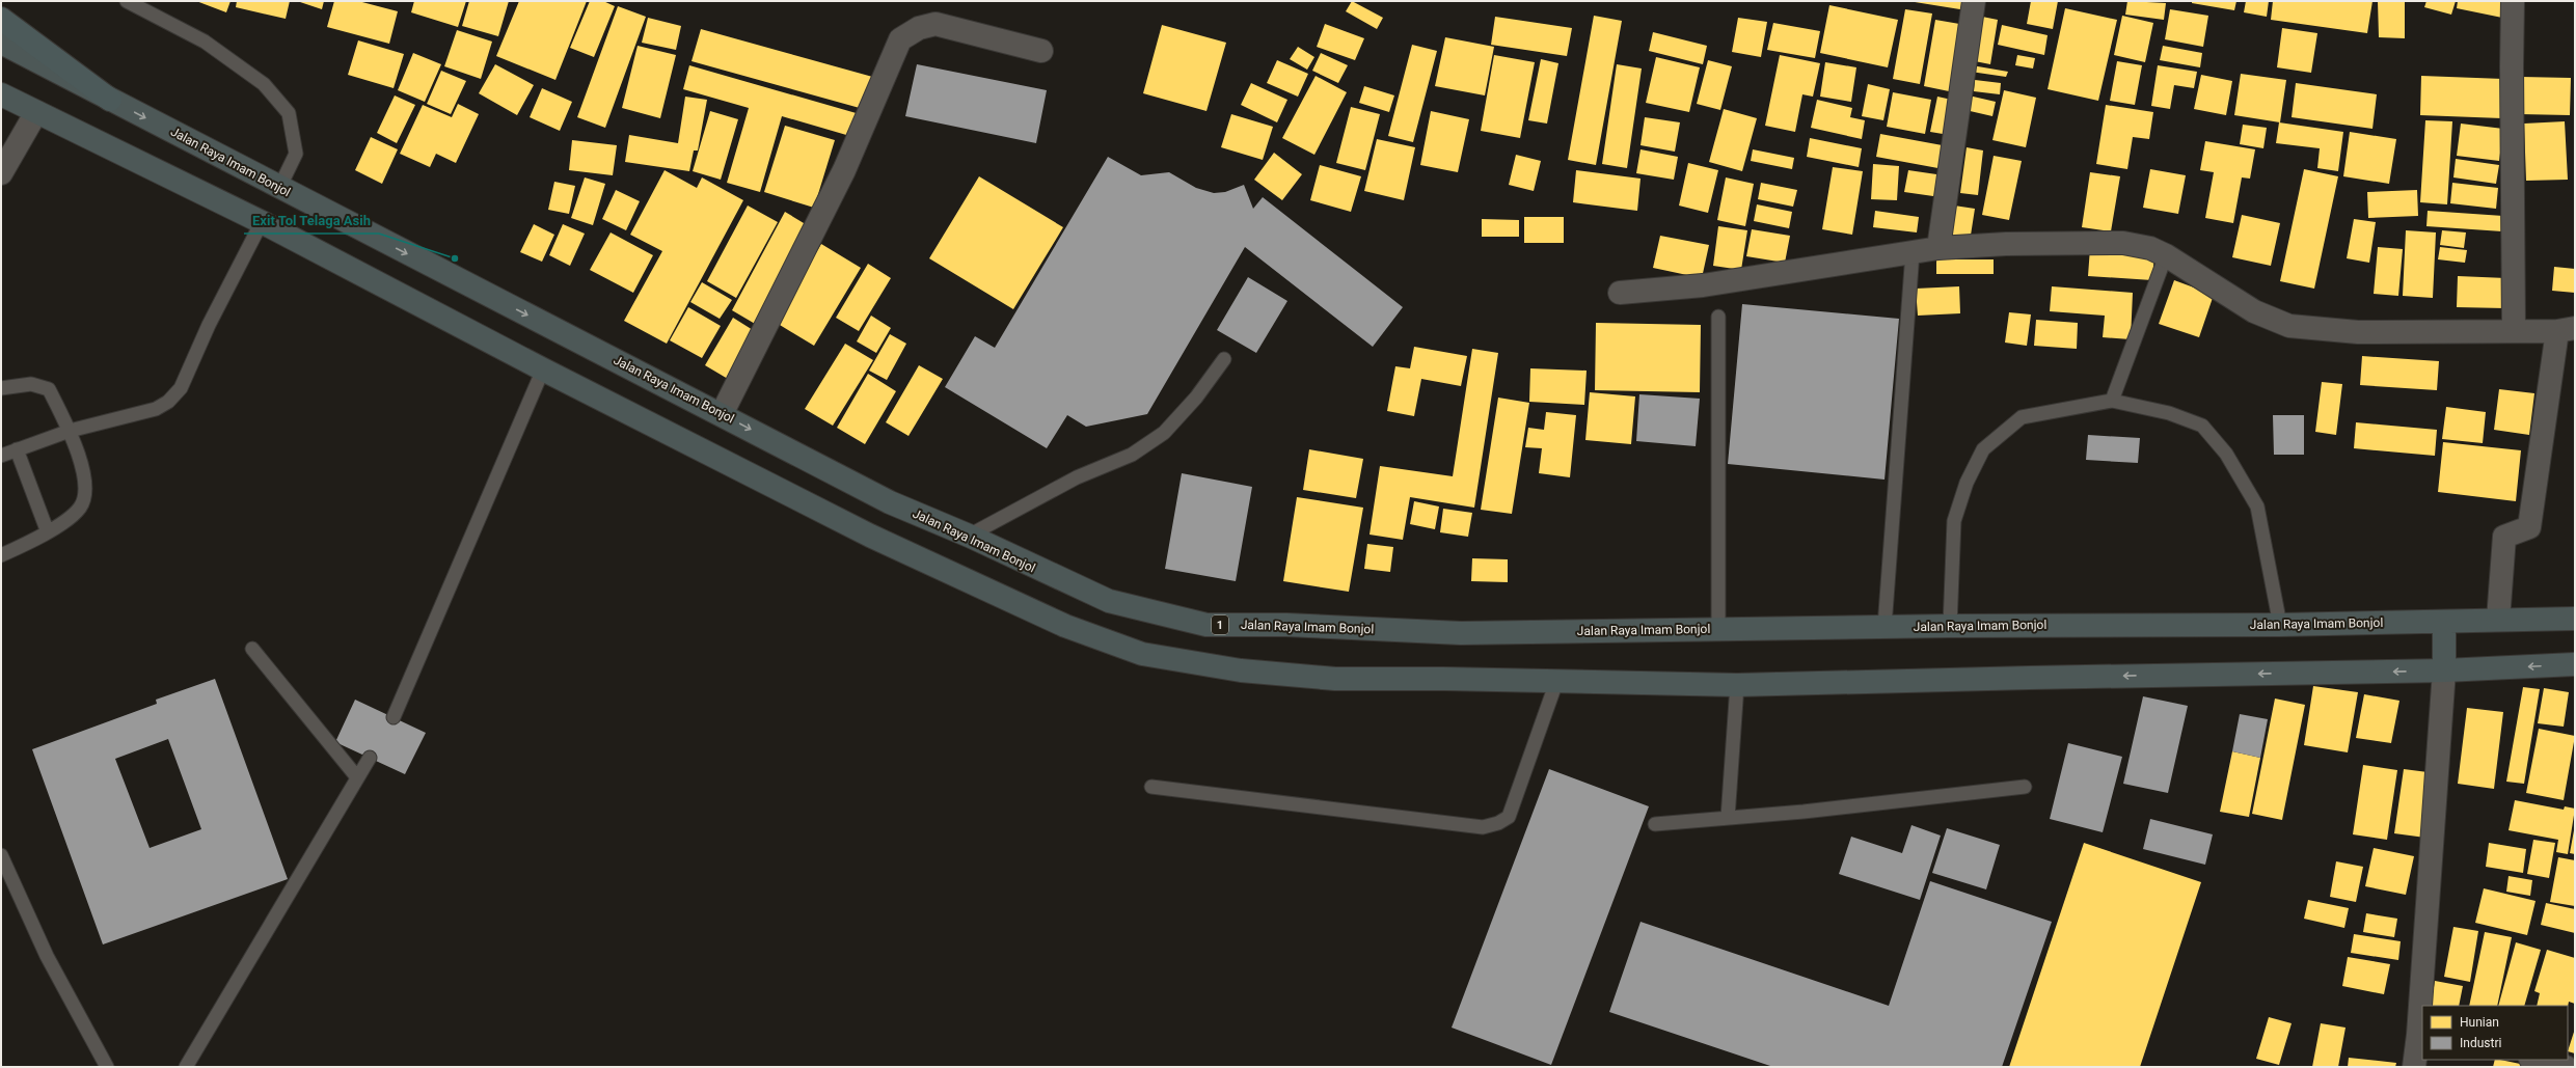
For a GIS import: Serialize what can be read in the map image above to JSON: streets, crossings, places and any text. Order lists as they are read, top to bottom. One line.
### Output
{"streets":{"highway":["Jalan Raya Imam Bonjol","1"]},"places":["Exit Tol Telaga Asih"],"legend":["Hunian","Industri"]}
